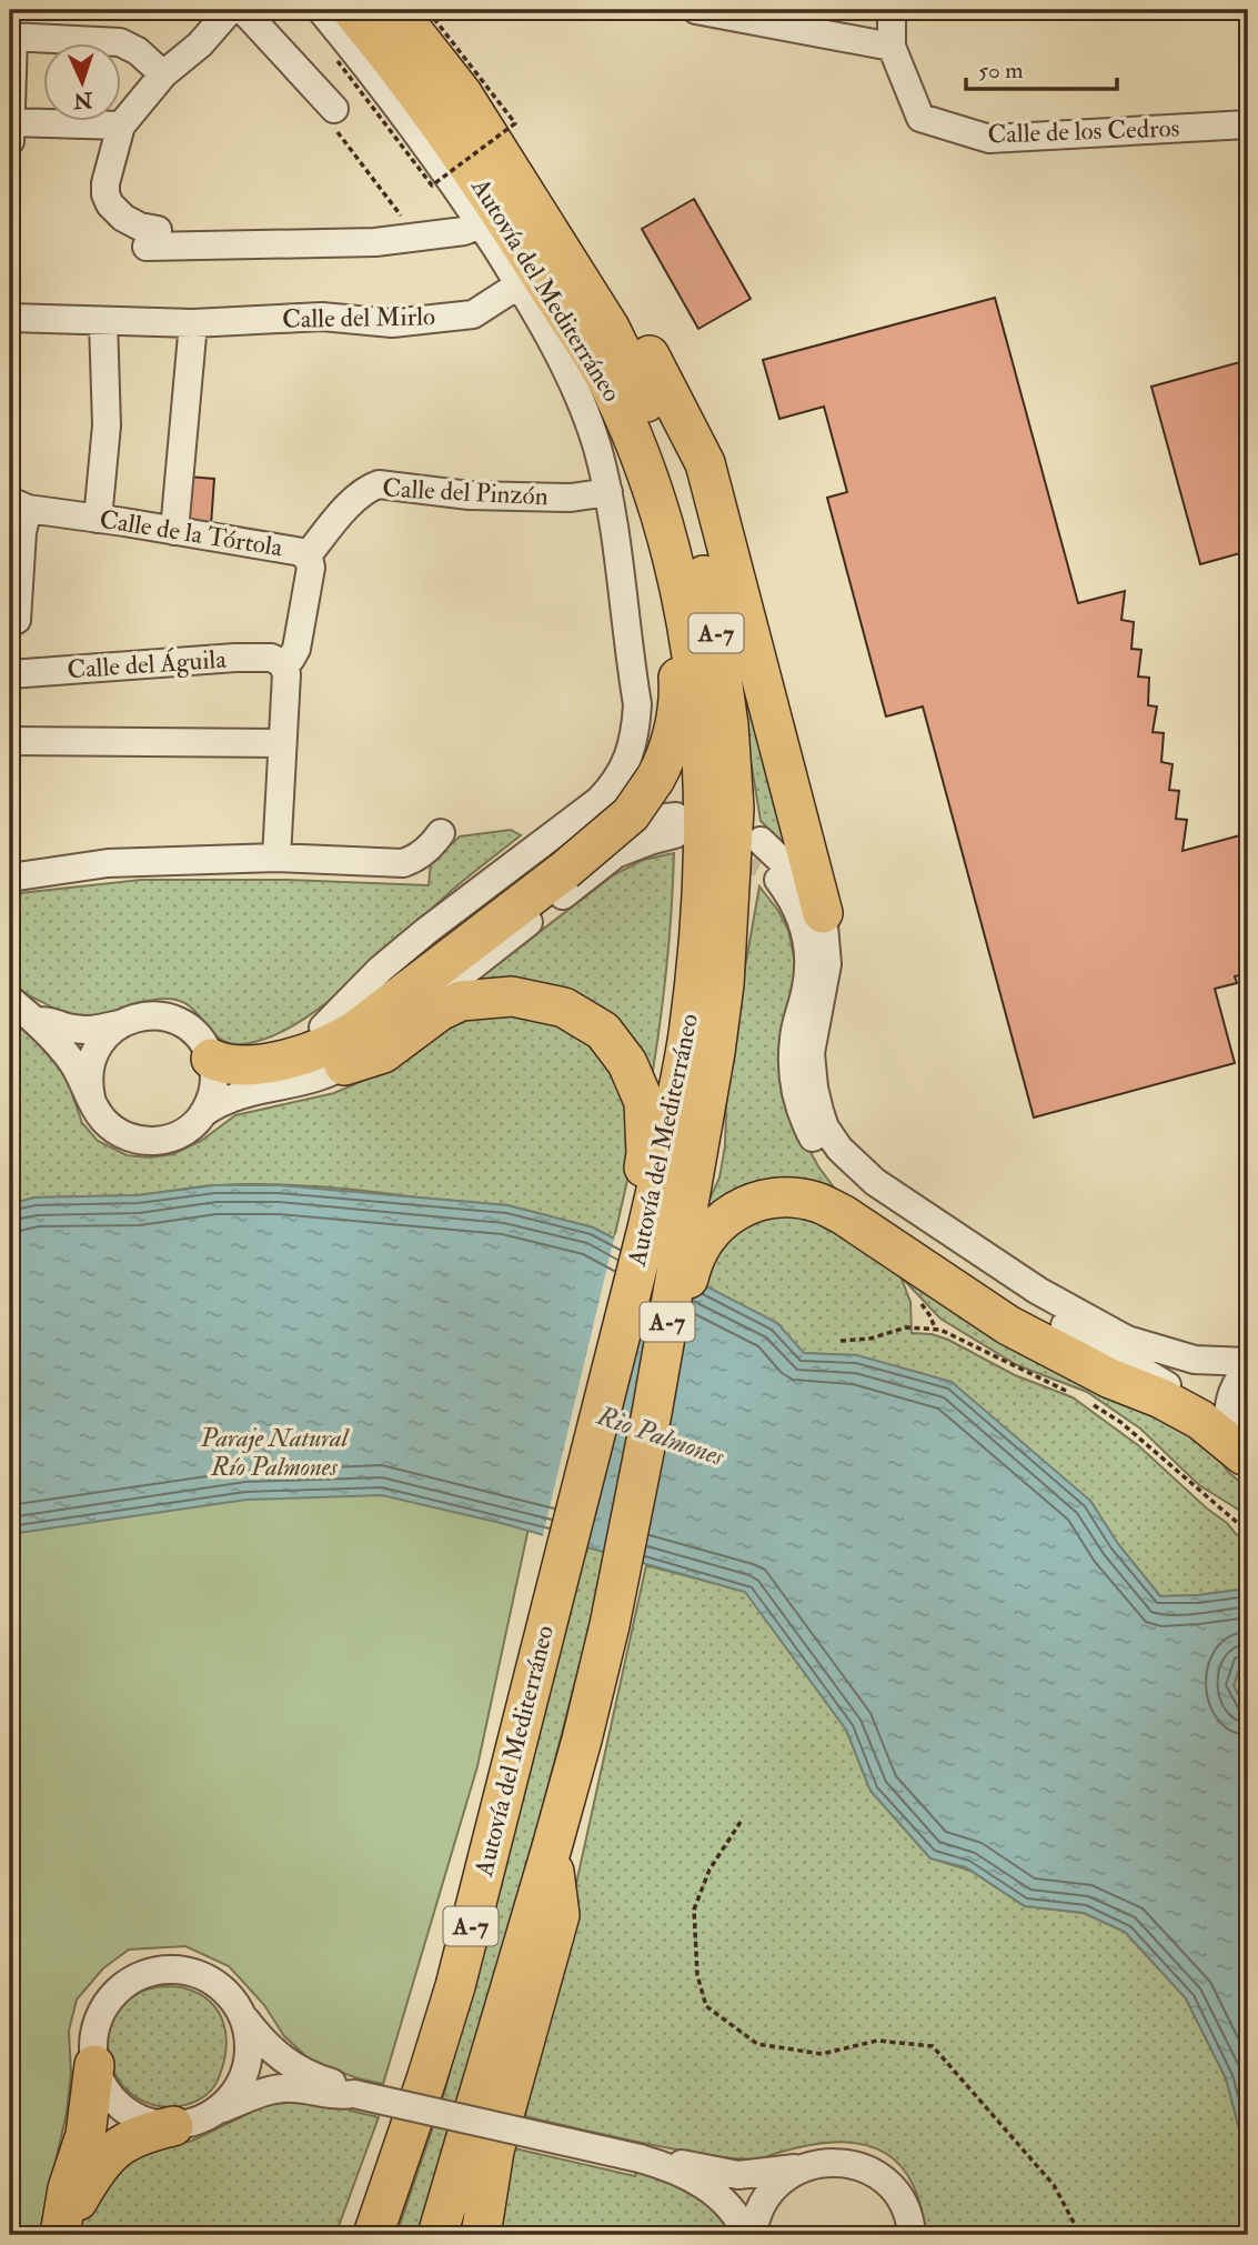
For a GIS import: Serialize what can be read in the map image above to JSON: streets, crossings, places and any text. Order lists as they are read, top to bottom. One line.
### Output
{"streets":{"highway":["Autovía del Mediterráneo","A-7"],"street":["Calle de los Cedros","Calle del Mirlo","Calle del Pinzón","Calle de la Tórtola","Calle del Águila"]},"crossings":[["Autovía del Mediterráneo","A-7"],["Calle del Pinzón","Calle de la Tórtola"],["Calle de la Tórtola","Calle del Águila"]],"water":["Rio Palmones"],"parks":["Paraje Natural Río Palmones"],"scale_bar":"50 m","north":"bottom"}
